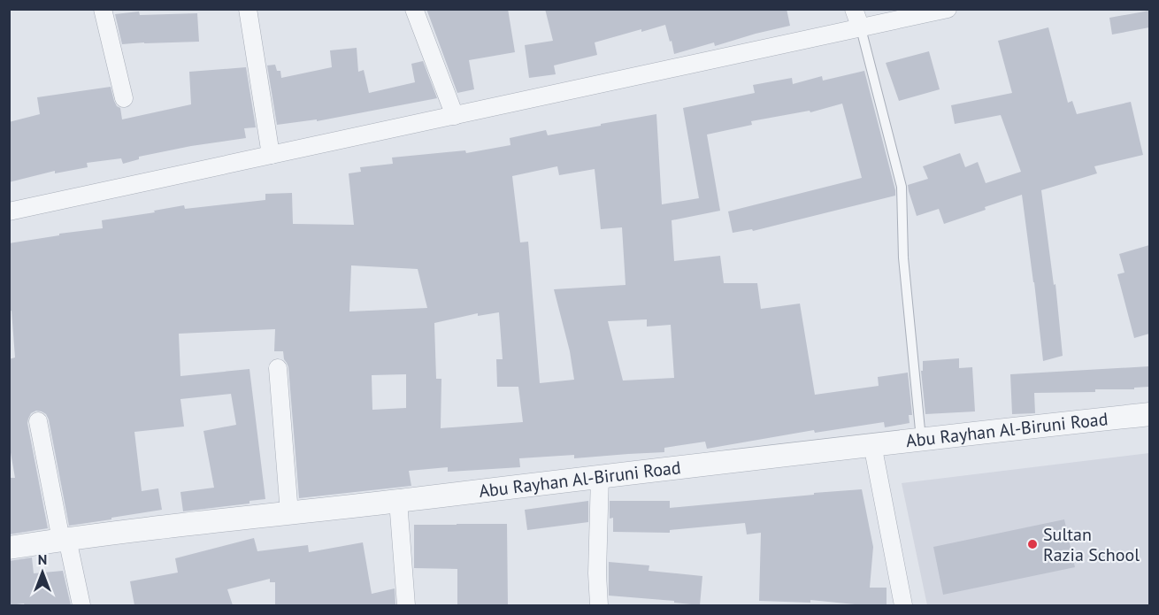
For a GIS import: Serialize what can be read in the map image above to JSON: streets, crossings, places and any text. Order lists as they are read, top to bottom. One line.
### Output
{"streets":{"street":["Abu Rayhan Al-Biruni Road"]},"places":["Sultan Razia School"],"north":"top"}
